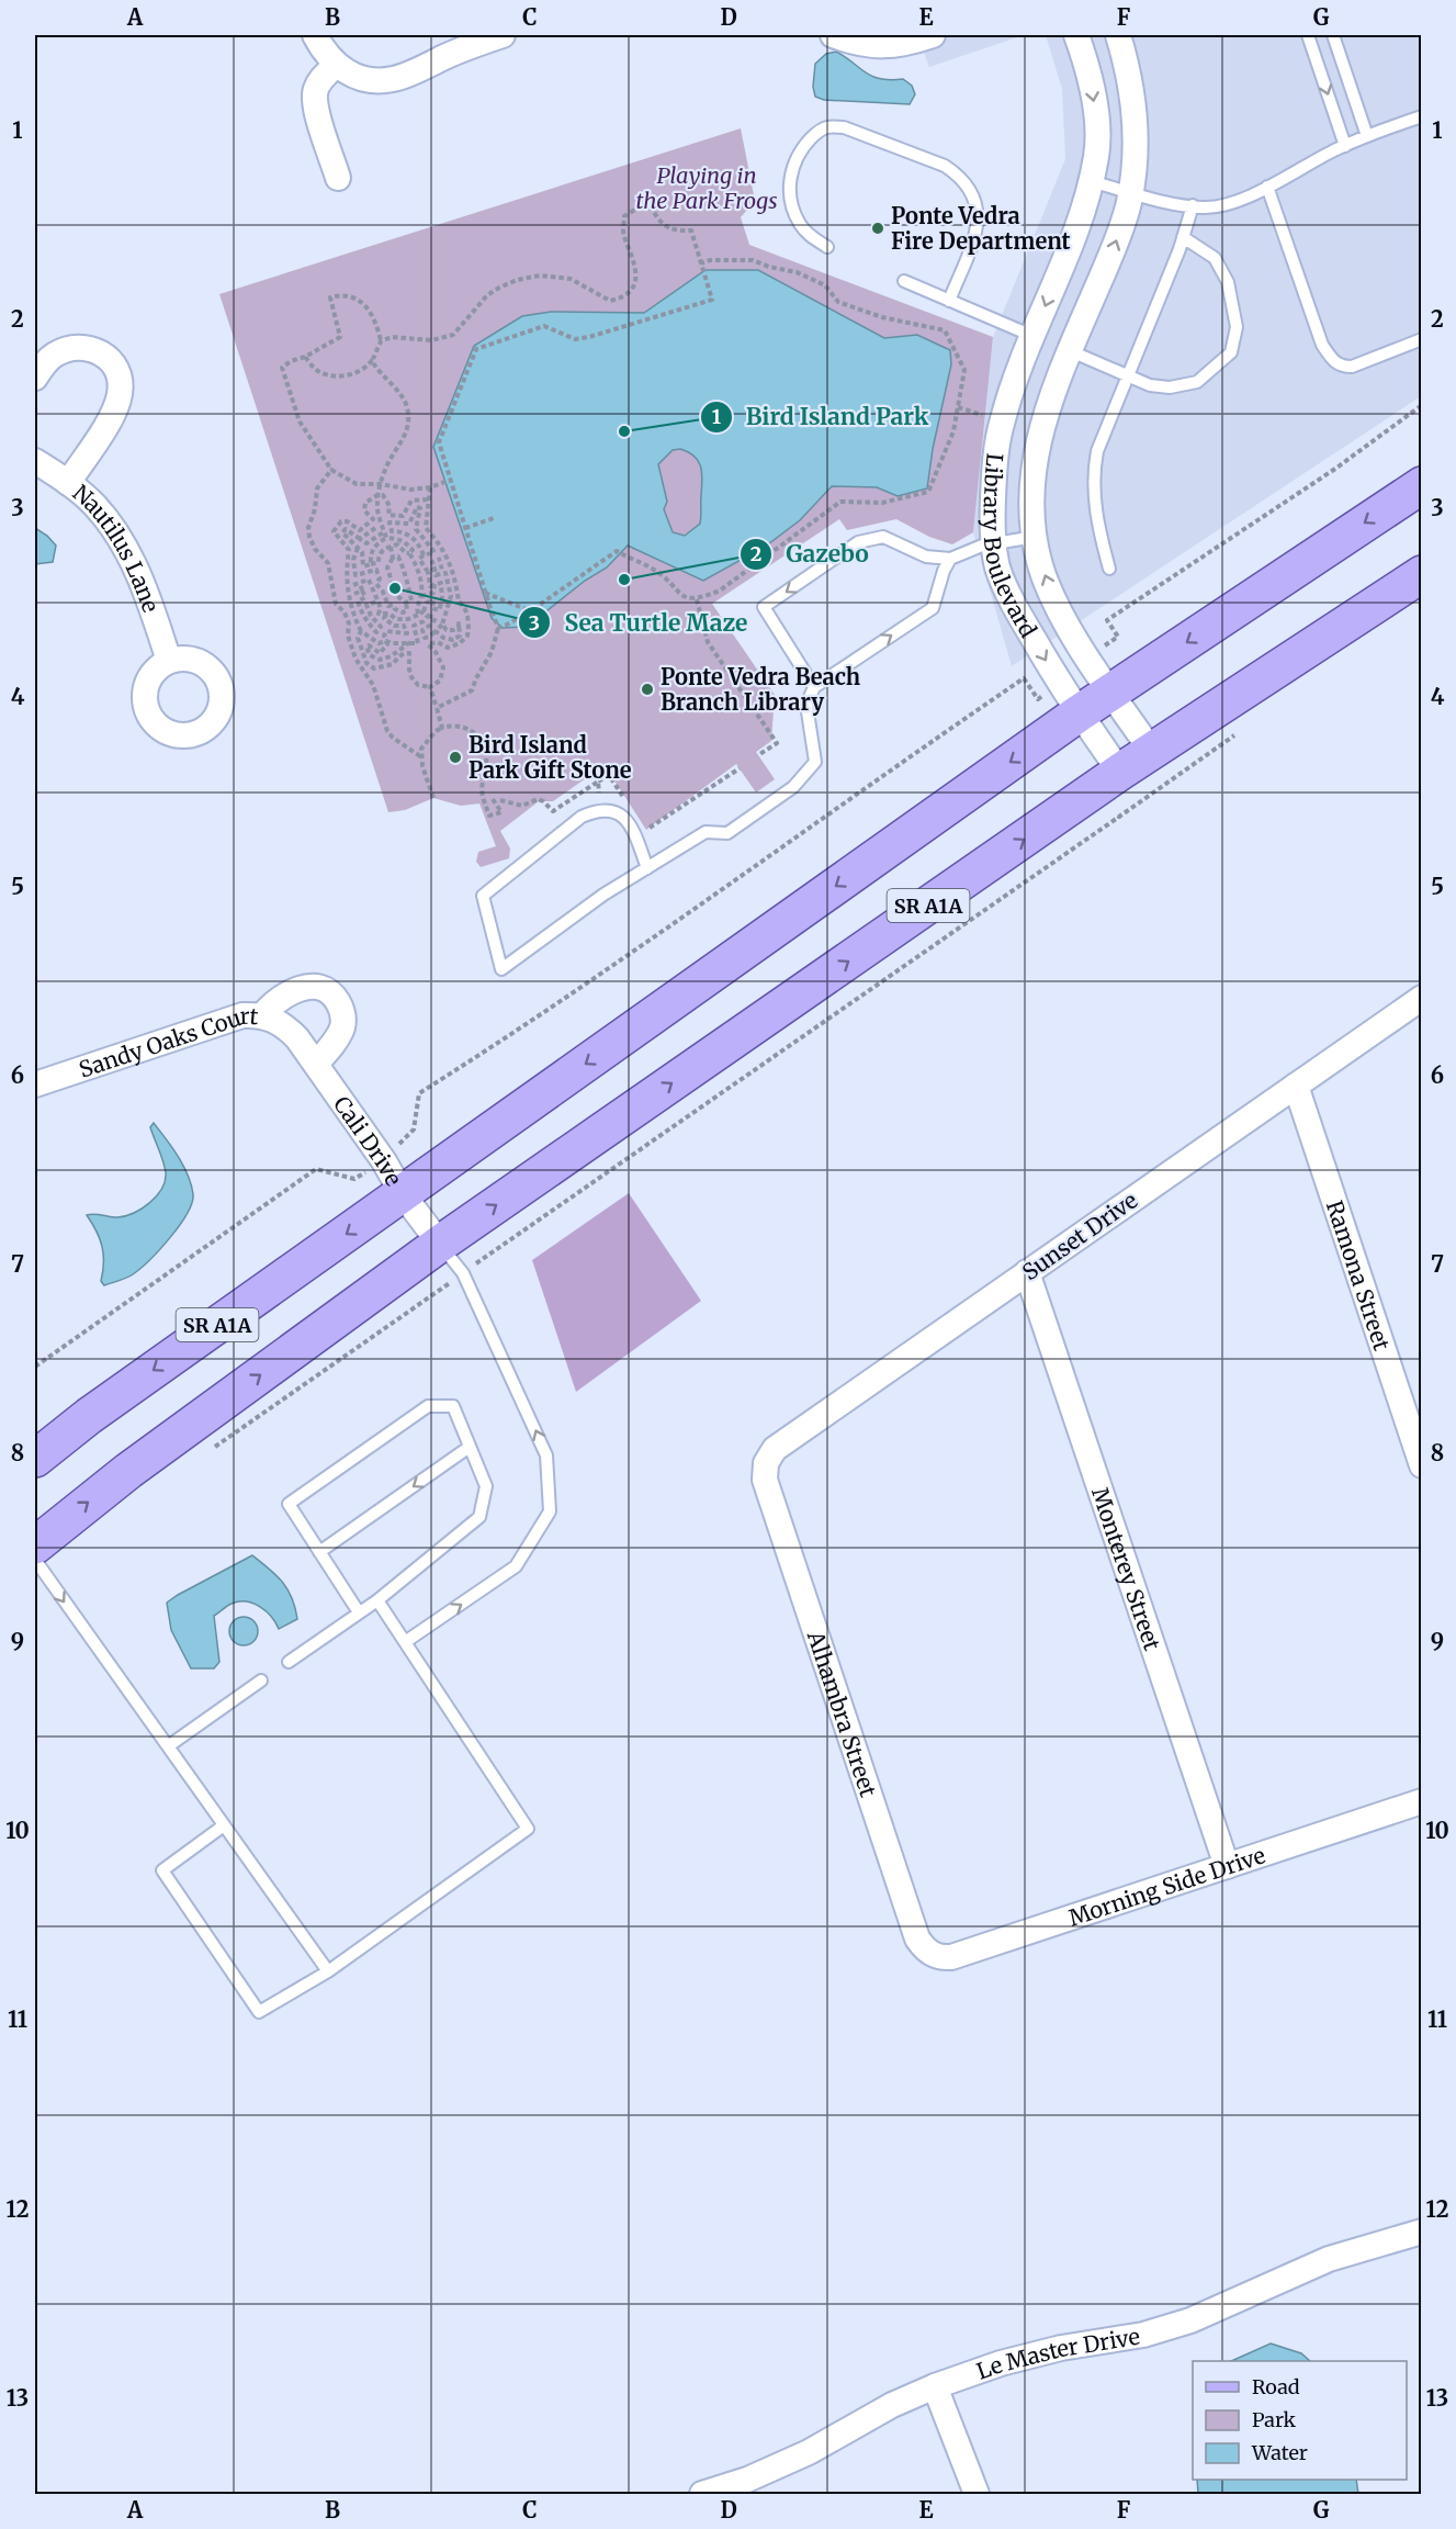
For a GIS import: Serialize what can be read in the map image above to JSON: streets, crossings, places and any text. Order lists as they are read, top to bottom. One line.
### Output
{"streets":{"main road":["SR A1A"],"street":["Library Boulevard","Nautilus Lane","Sandy Oaks Court","Cali Drive","Sunset Drive","Ramona Street","Monterey Street","Alhambra Street","Morning Side Drive","Le Master Drive"]},"crossings":[["Library Boulevard","SR A1A"],["SR A1A","Cali Drive"],["Sandy Oaks Court","Cali Drive"],["Sunset Drive","Ramona Street"],["Sunset Drive","Monterey Street"],["Sunset Drive","Alhambra Street"],["Monterey Street","Morning Side Drive"],["Alhambra Street","Morning Side Drive"]],"parks":["Playing in the Park Frogs"],"places":["Ponte Vedra Fire Department","Bird Island Park","Gazebo","Sea Turtle Maze","Ponte Vedra Beach Branch Library","Bird Island Park Gift Stone"],"legend":["Road","Park","Water"],"grid":{"columns":["A","B","C","D","E","F","G"],"rows":["1","2","3","4","5","6","7","8","9","10","11","12","13"]}}
